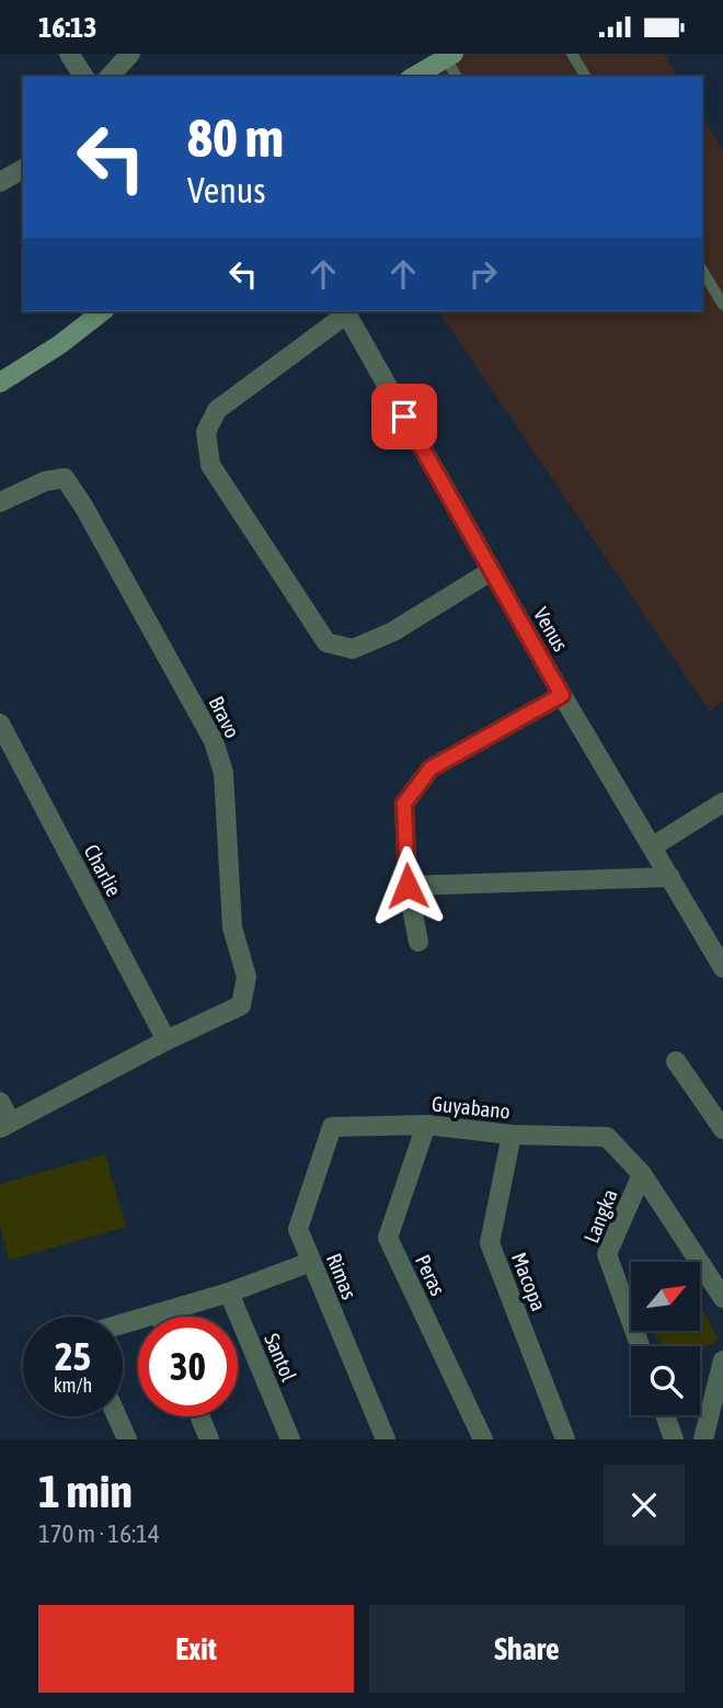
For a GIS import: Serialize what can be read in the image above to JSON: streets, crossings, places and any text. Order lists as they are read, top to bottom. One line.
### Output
{"streets":{"street":["Venus","Bravo","Charlie","Guyabano","Langka","Peras","Rimas","Macopa","Santol"]},"crossings":[["Bravo","Charlie"],["Guyabano","Langka"],["Guyabano","Peras"],["Guyabano","Rimas"],["Guyabano","Macopa"]],"north":"top right","page":{"status":"16:13","turn":["80 m","Venus"],"speed":"25 km/h","limit":"30","heading":["1 min","170 m · 16:14"],"buttons":["Exit","Share"]}}
